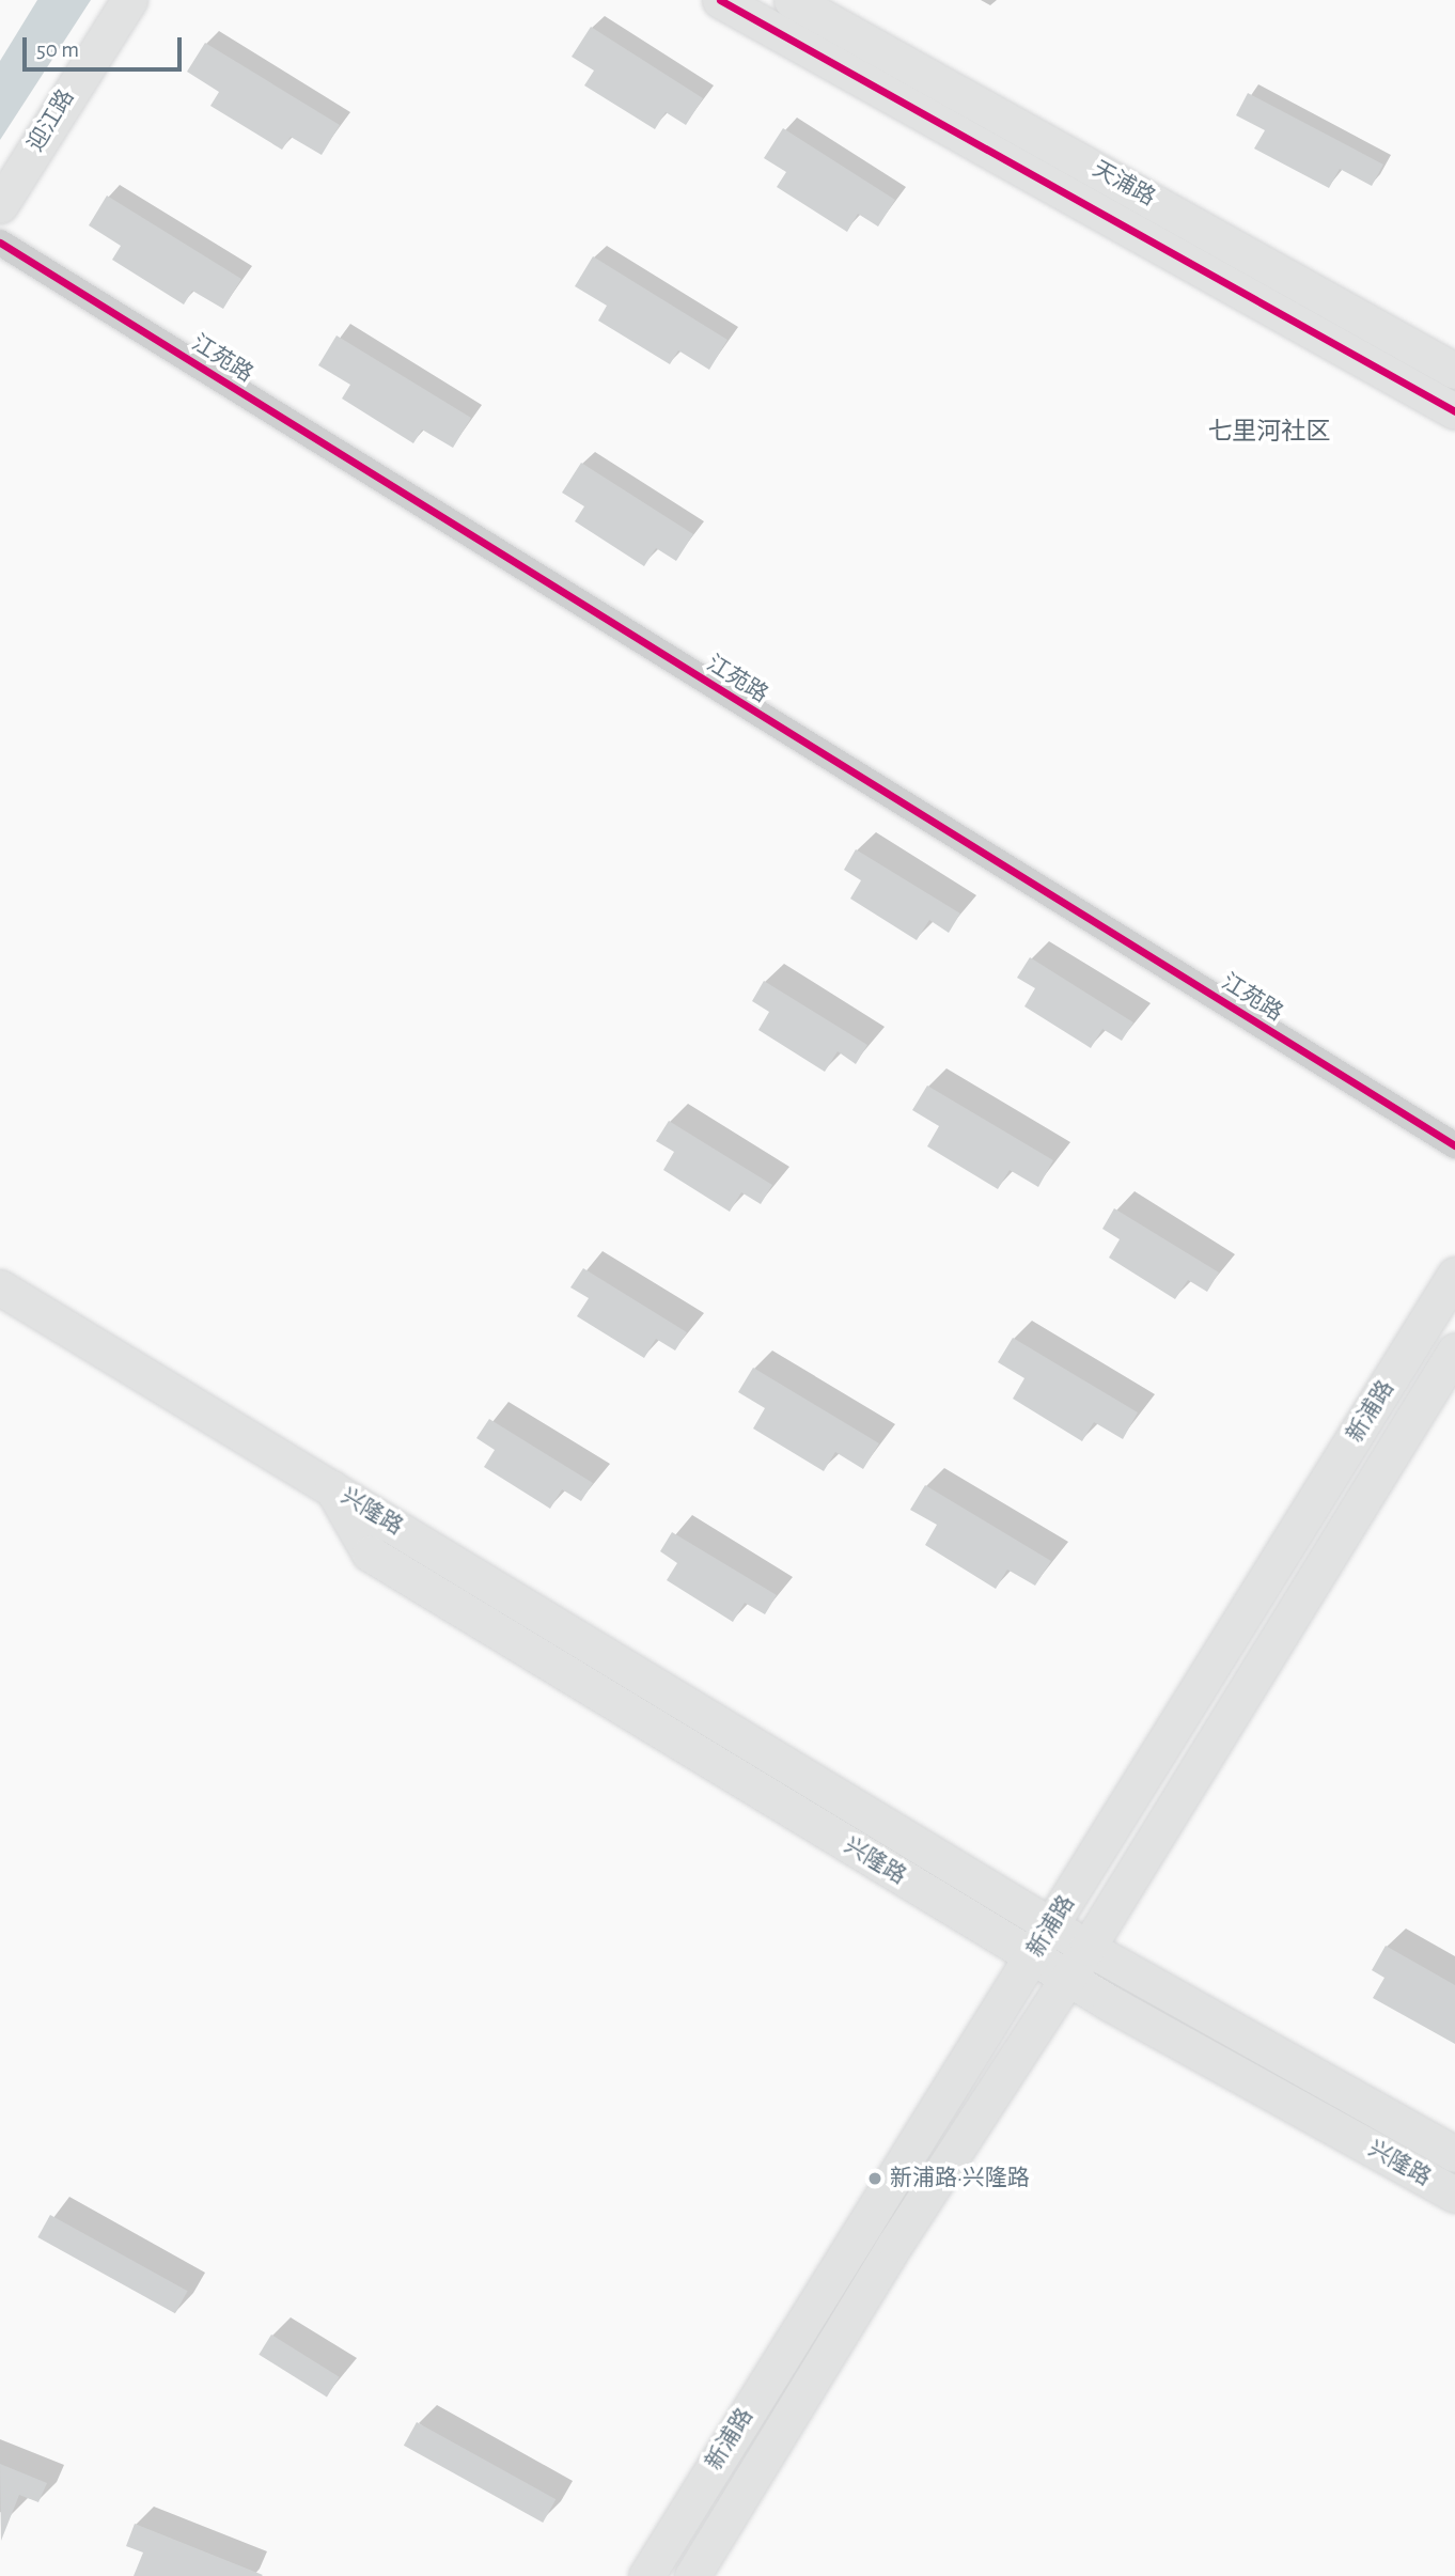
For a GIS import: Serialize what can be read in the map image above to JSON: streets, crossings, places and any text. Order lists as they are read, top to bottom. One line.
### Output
{"streets":{"main road":["迎江路","天浦路","新浦路","兴隆路"],"street":["江苑路"]},"crossings":[["新浦路","兴隆路"]],"districts":["七里河社区"],"places":["新浦路·兴隆路"],"scale_bar":"50 m"}
